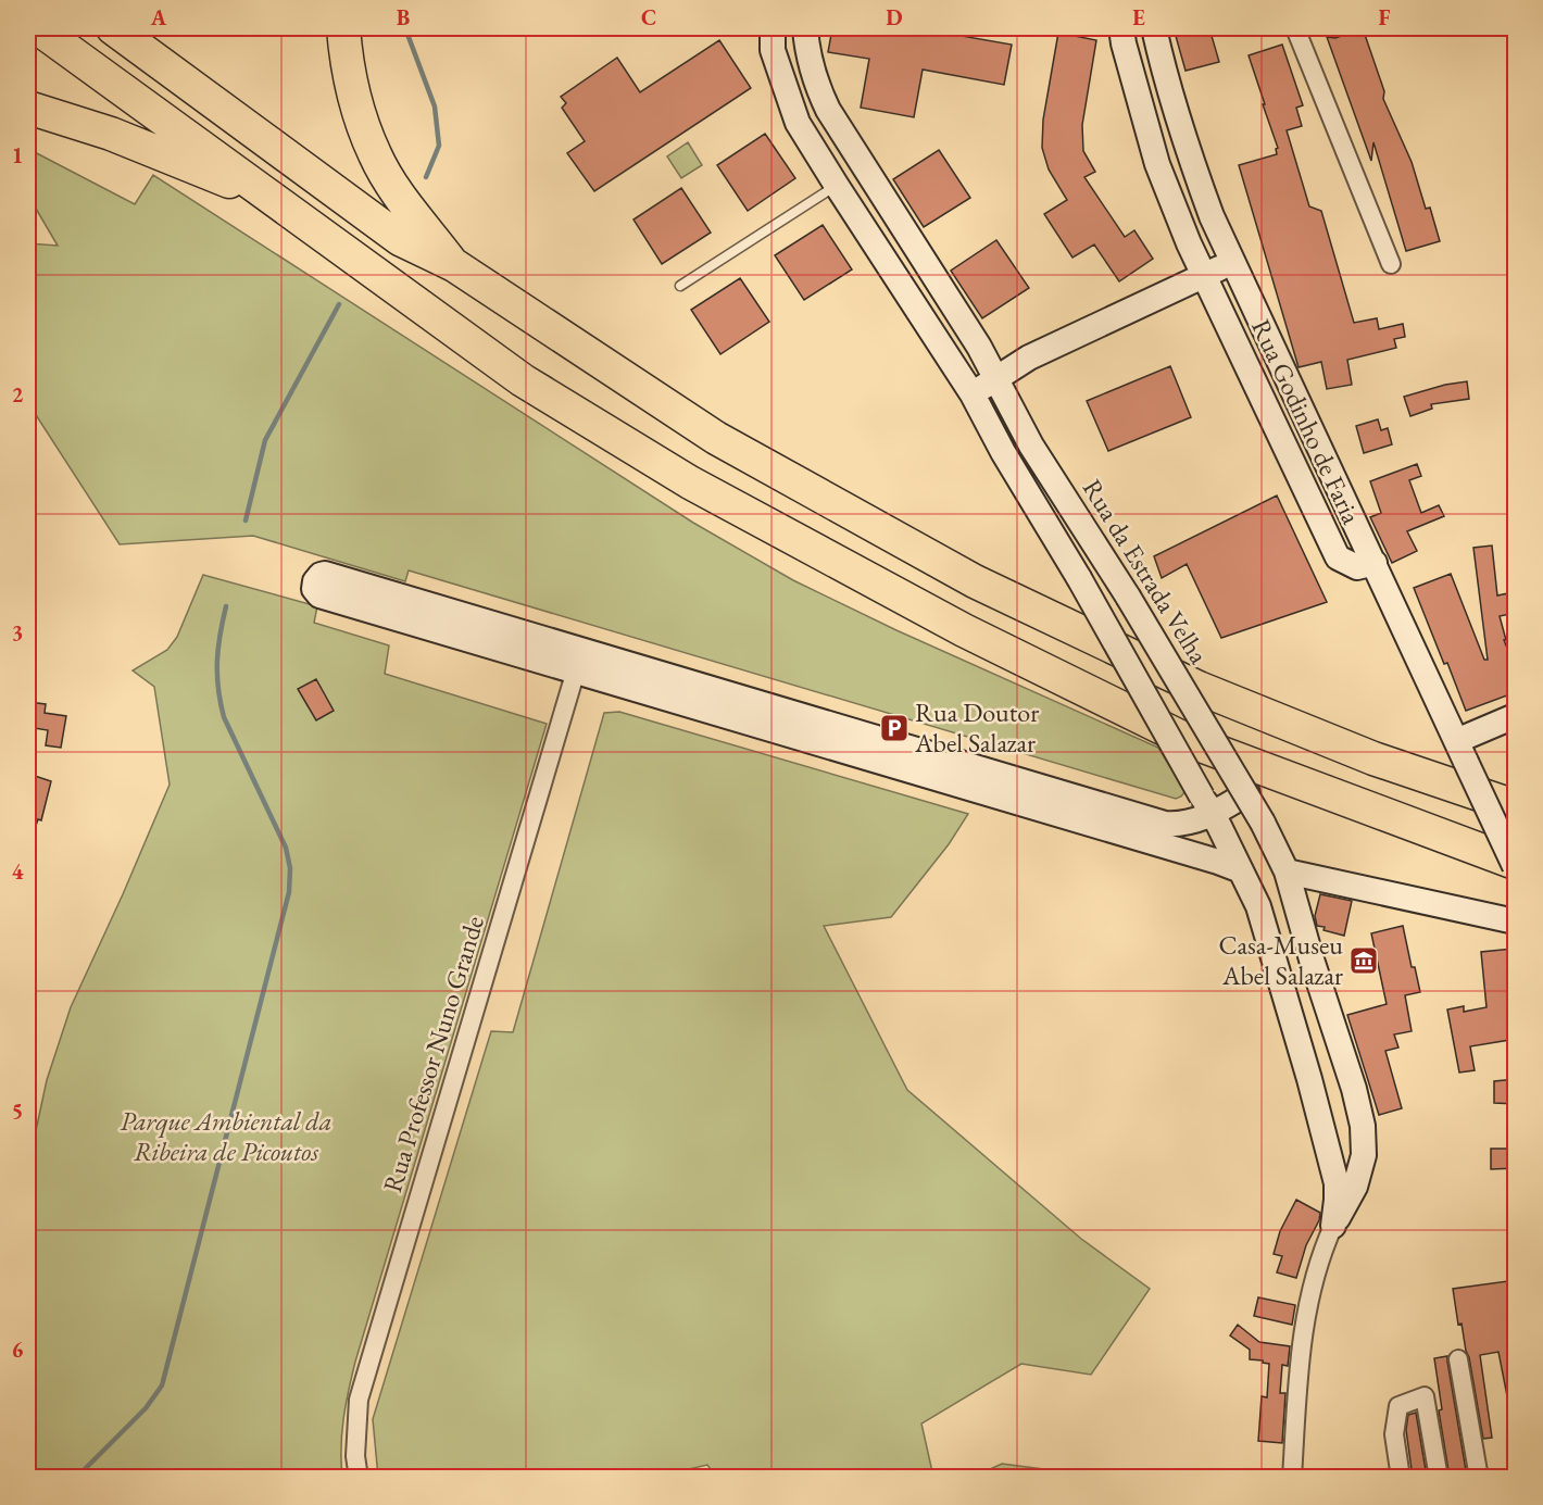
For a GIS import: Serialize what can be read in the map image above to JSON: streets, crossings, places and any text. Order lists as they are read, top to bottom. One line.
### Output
{"streets":{"street":["Rua Godinho de Faria","Rua da Estrada Velha","Rua Professor Nuno Grande"]},"parks":["Parque Ambiental da Ribeira de Picoutos"],"places":{"parking":["Rua Doutor Abel Salazar"],"museum":["Casa-Museu Abel Salazar"]},"grid":{"columns":["A","B","C","D","E","F"],"rows":["1","2","3","4","5","6"]}}
